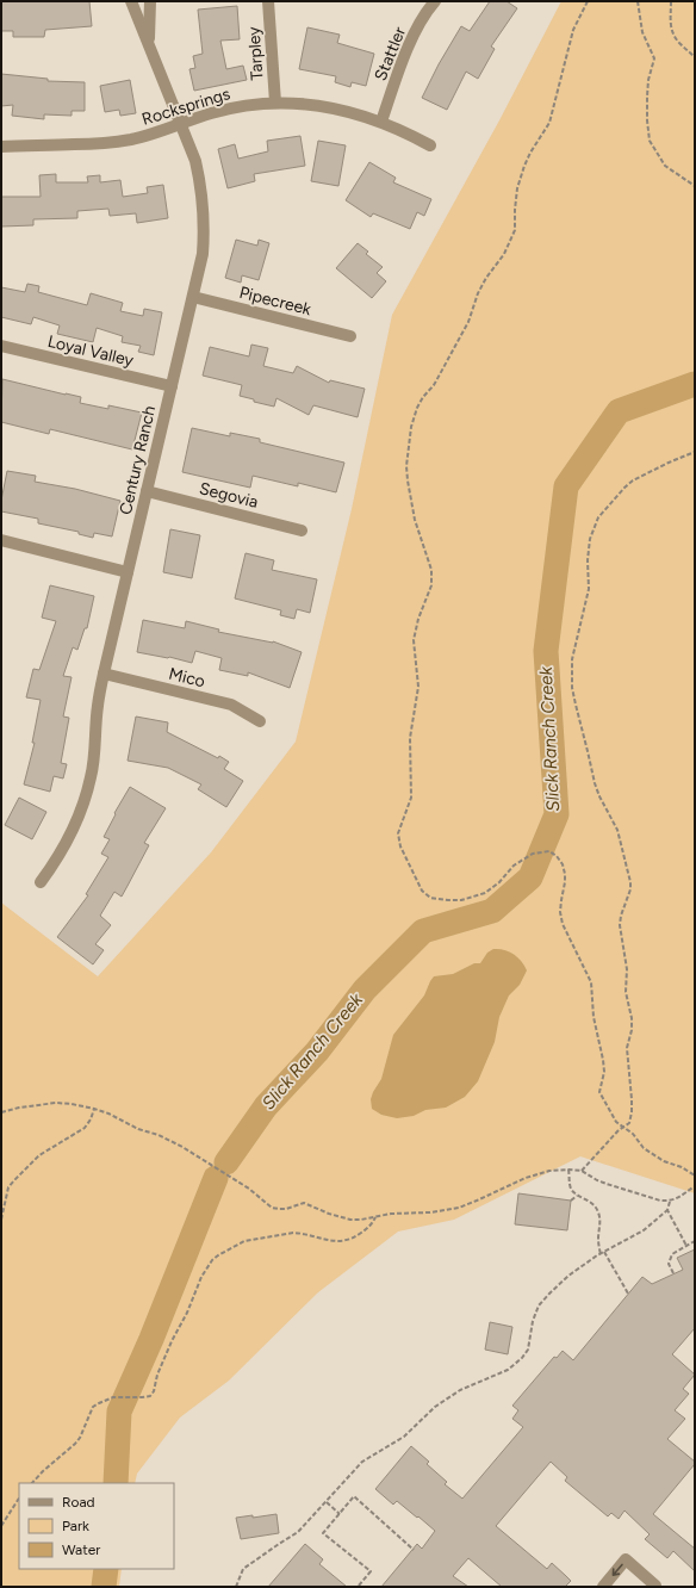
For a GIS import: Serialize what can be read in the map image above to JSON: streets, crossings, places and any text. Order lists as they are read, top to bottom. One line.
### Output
{"streets":{"street":["Tarpley","Stattler","Rocksprings","Pipecreek","Loyal Valley","Century Ranch","Segovia","Mico"]},"crossings":[["Tarpley","Rocksprings"],["Stattler","Rocksprings"],["Rocksprings","Century Ranch"],["Pipecreek","Century Ranch"],["Loyal Valley","Century Ranch"],["Century Ranch","Segovia"],["Century Ranch","Mico"]],"water":["Slick Ranch Creek"],"legend":["Road","Park","Water"]}
